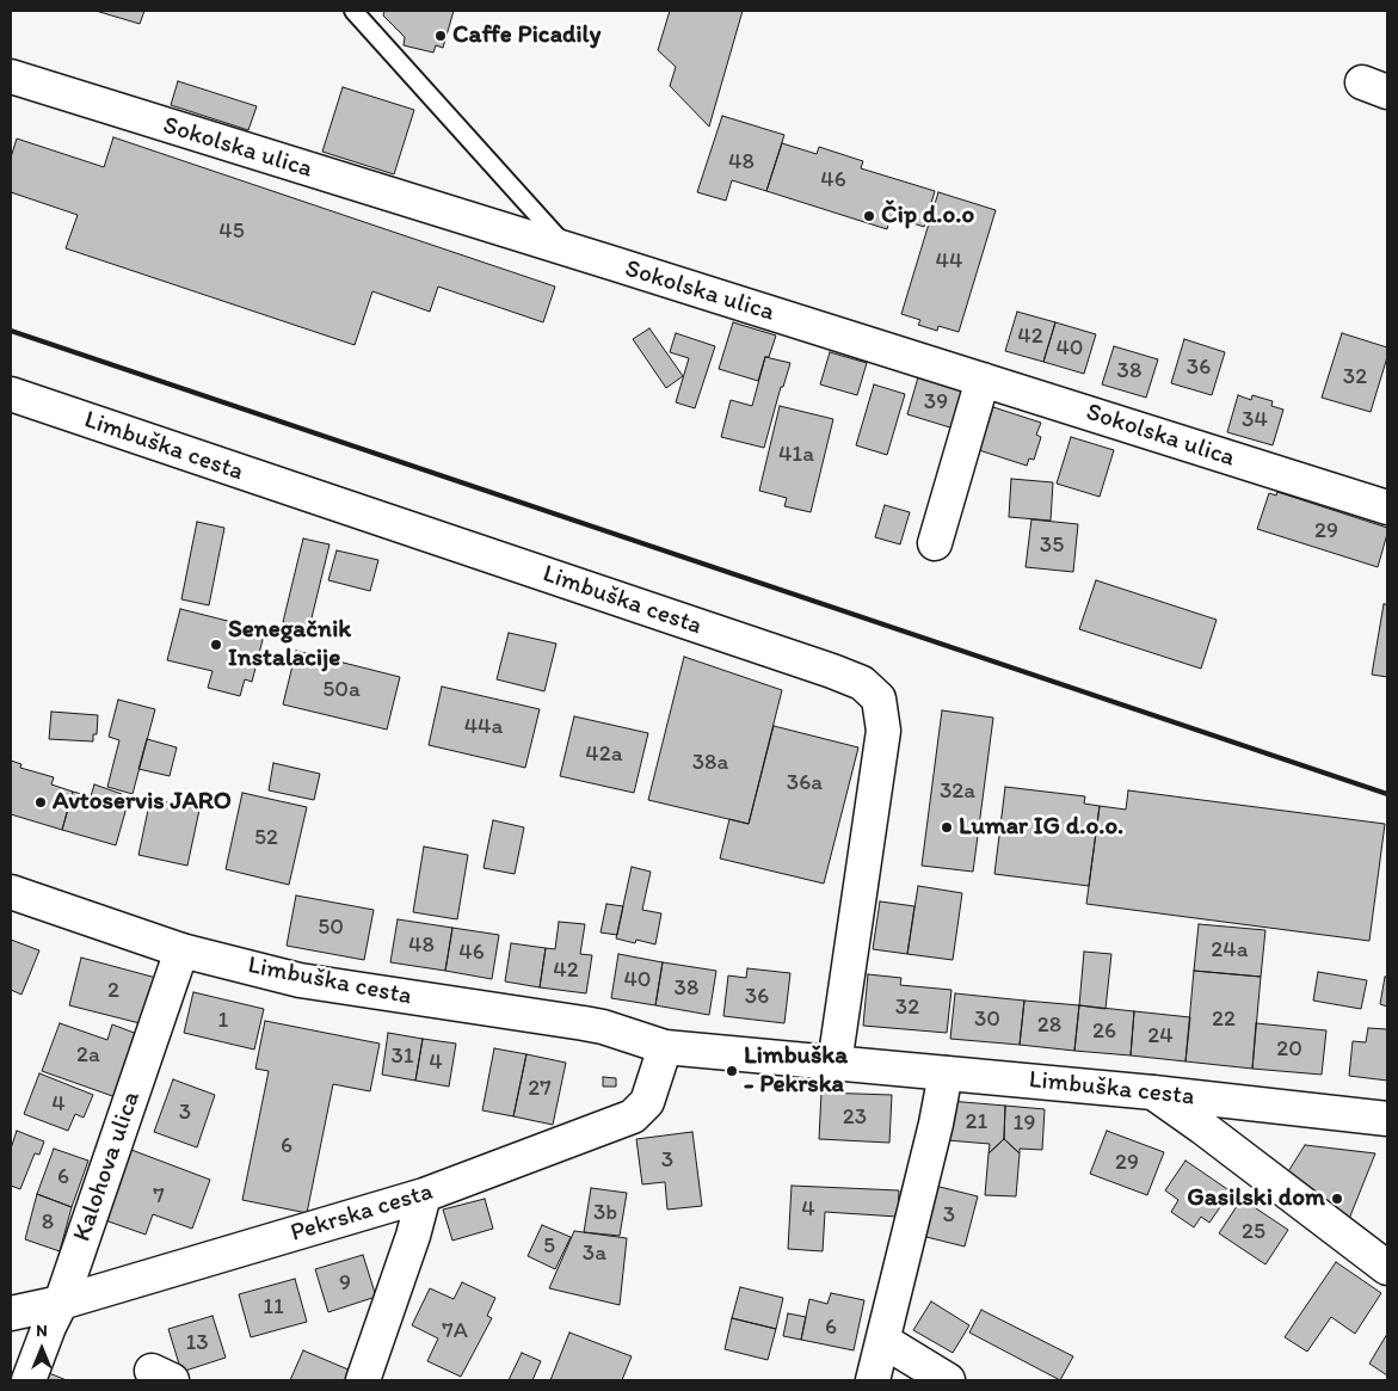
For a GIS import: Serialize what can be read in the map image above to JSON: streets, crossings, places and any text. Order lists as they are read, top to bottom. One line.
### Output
{"streets":{"street":["Sokolska ulica","Limbuška cesta","Kalohova ulica","Pekrska cesta"]},"crossings":[["Limbuška cesta","Kalohova ulica"],["Limbuška cesta","Pekrska cesta"],["Kalohova ulica","Pekrska cesta"]],"places":["Caffe Picadily","Čip d.o.o","Senegačnik Instalacije","Avtoservis JARO","Lumar IG d.o.o.","Limbuška - Pekrska","Gasilski dom"],"house_numbers":["48","46","45","44","42","40","36","38","32","39","34","41a","29","35","50a","44a","42a","38a","36a","32a","52","50","48","24a","46","42","40","38","2","36","32","30","22","1","28","26","24","20","2a","31","4","27","4","3","23","21","19","6","3","29","6","7","4","3b","3","8","25","5","3a","9","11","6","7A","13"],"north":"top"}
